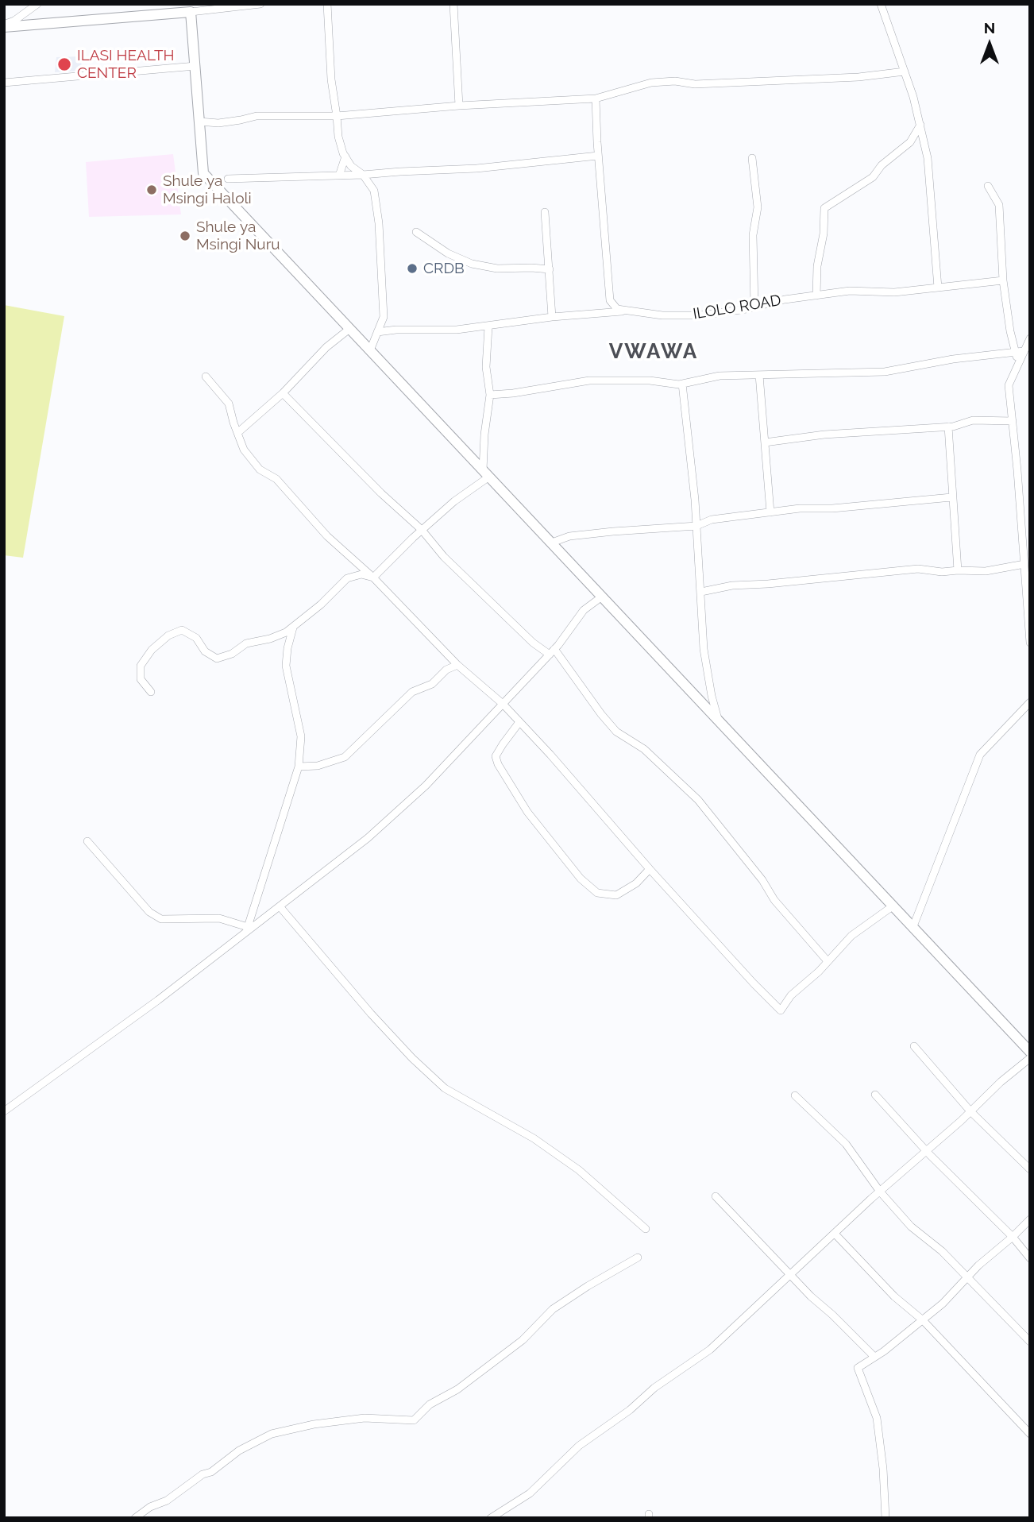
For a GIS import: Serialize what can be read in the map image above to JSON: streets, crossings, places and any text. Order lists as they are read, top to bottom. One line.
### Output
{"streets":{"street":["ILOLO ROAD"]},"districts":["VWAWA"],"places":["ILASI HEALTH CENTER","Shule ya Msingi Haloli","Shule ya Msingi Nuru","CRDB"],"north":"top"}
